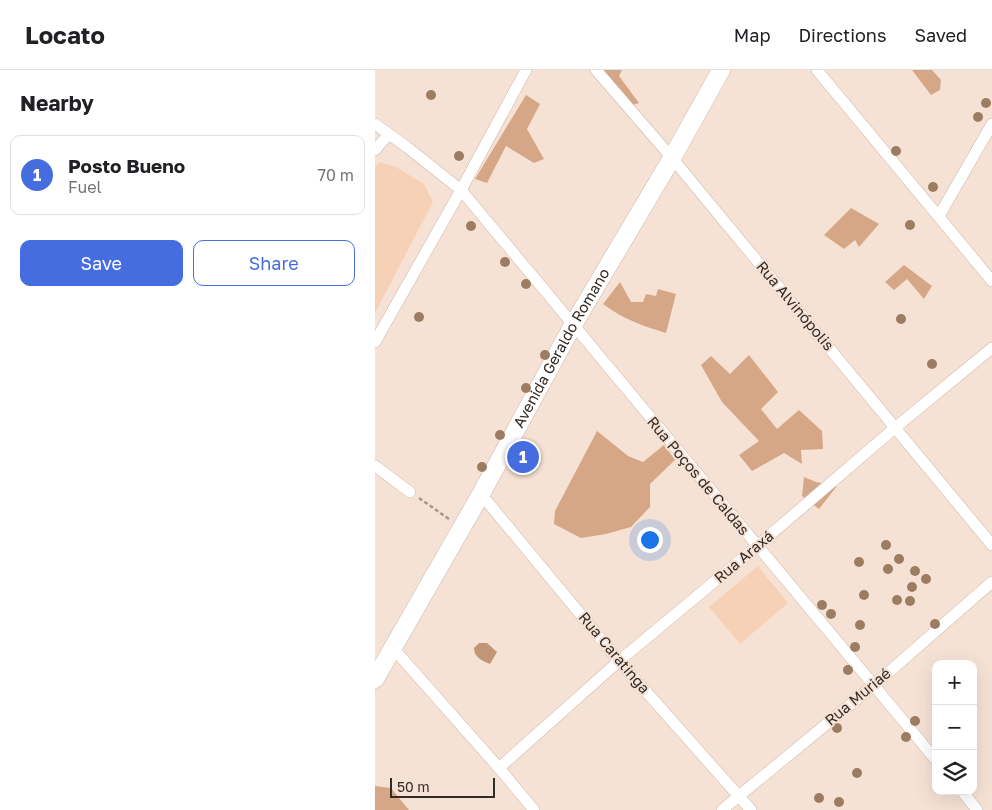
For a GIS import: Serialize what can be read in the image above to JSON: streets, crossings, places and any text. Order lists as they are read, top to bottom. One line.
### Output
{"streets":{"main road":["Avenida Geraldo Romano"],"street":["Rua Alvinópolis","Rua Poços de Caldas","Rua Araxá","Rua Caratinga","Rua Muriaé"]},"crossings":[["Rua Alvinópolis","Avenida Geraldo Romano"],["Rua Alvinópolis","Rua Araxá"],["Avenida Geraldo Romano","Rua Poços de Caldas"],["Avenida Geraldo Romano","Rua Caratinga"],["Rua Poços de Caldas","Rua Araxá"],["Rua Poços de Caldas","Rua Muriaé"],["Rua Araxá","Rua Caratinga"],["Rua Caratinga","Rua Muriaé"]],"scale_bar":"50 m","page":{"header":"Locato","nav":["Map","Directions","Saved"],"heading":"Nearby","list":[{"mark":"1","name":"Posto Bueno","note":"Fuel","value":"70 m"}],"buttons":["Save","Share"],"pins":"1","map_buttons":["+","−"],"scale":"50 m"}}
